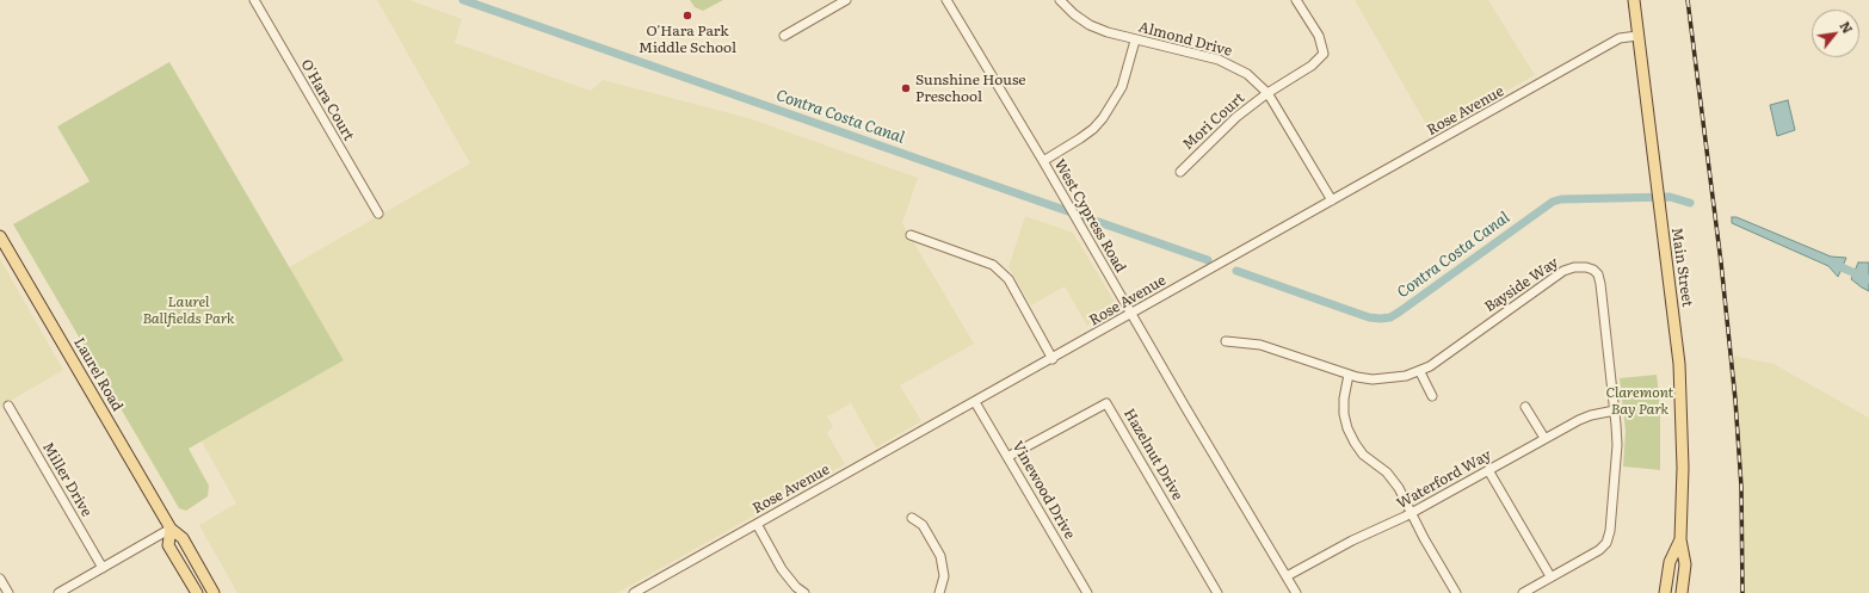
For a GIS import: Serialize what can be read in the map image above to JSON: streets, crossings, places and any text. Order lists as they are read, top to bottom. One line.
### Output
{"streets":{"main road":["Main Street","Laurel Road"],"street":["Almond Drive","O'Hara Court","Rose Avenue","Mori Court","West Cypress Road","Bayside Way","Hazelnut Drive","Miller Drive","Waterford Way","Vinewood Drive"]},"crossings":[["Almond Drive","Rose Avenue"],["Almond Drive","Mori Court"],["Rose Avenue","West Cypress Road"],["Rose Avenue","Main Street"],["Rose Avenue","Vinewood Drive"],["West Cypress Road","Waterford Way"],["Bayside Way","Waterford Way"],["Hazelnut Drive","Vinewood Drive"]],"water":["Contra Costa Canal"],"parks":["Laurel Ballfields Park","Claremont Bay Park"],"places":["O'Hara Park Middle School","Sunshine House Preschool"],"north":"top right"}
